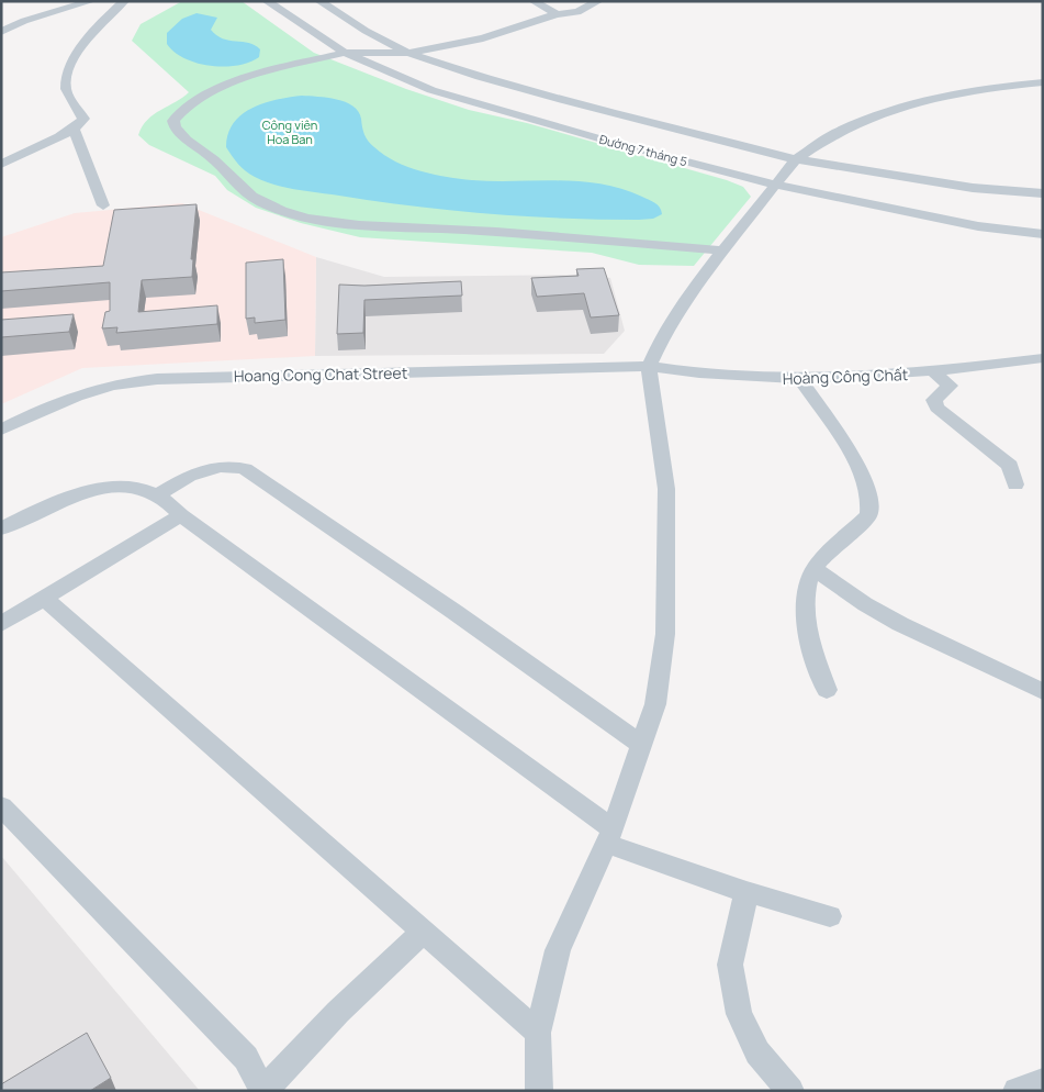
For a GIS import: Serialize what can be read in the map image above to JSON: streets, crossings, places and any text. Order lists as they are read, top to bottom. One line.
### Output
{"streets":{"street":["Đường 7 tháng 5","Hoang Cong Chat Street","Hoàng Công Chất"]},"crossings":[["Hoang Cong Chat Street","Hoàng Công Chất"]],"parks":["Công viên Hoa Ban"]}
